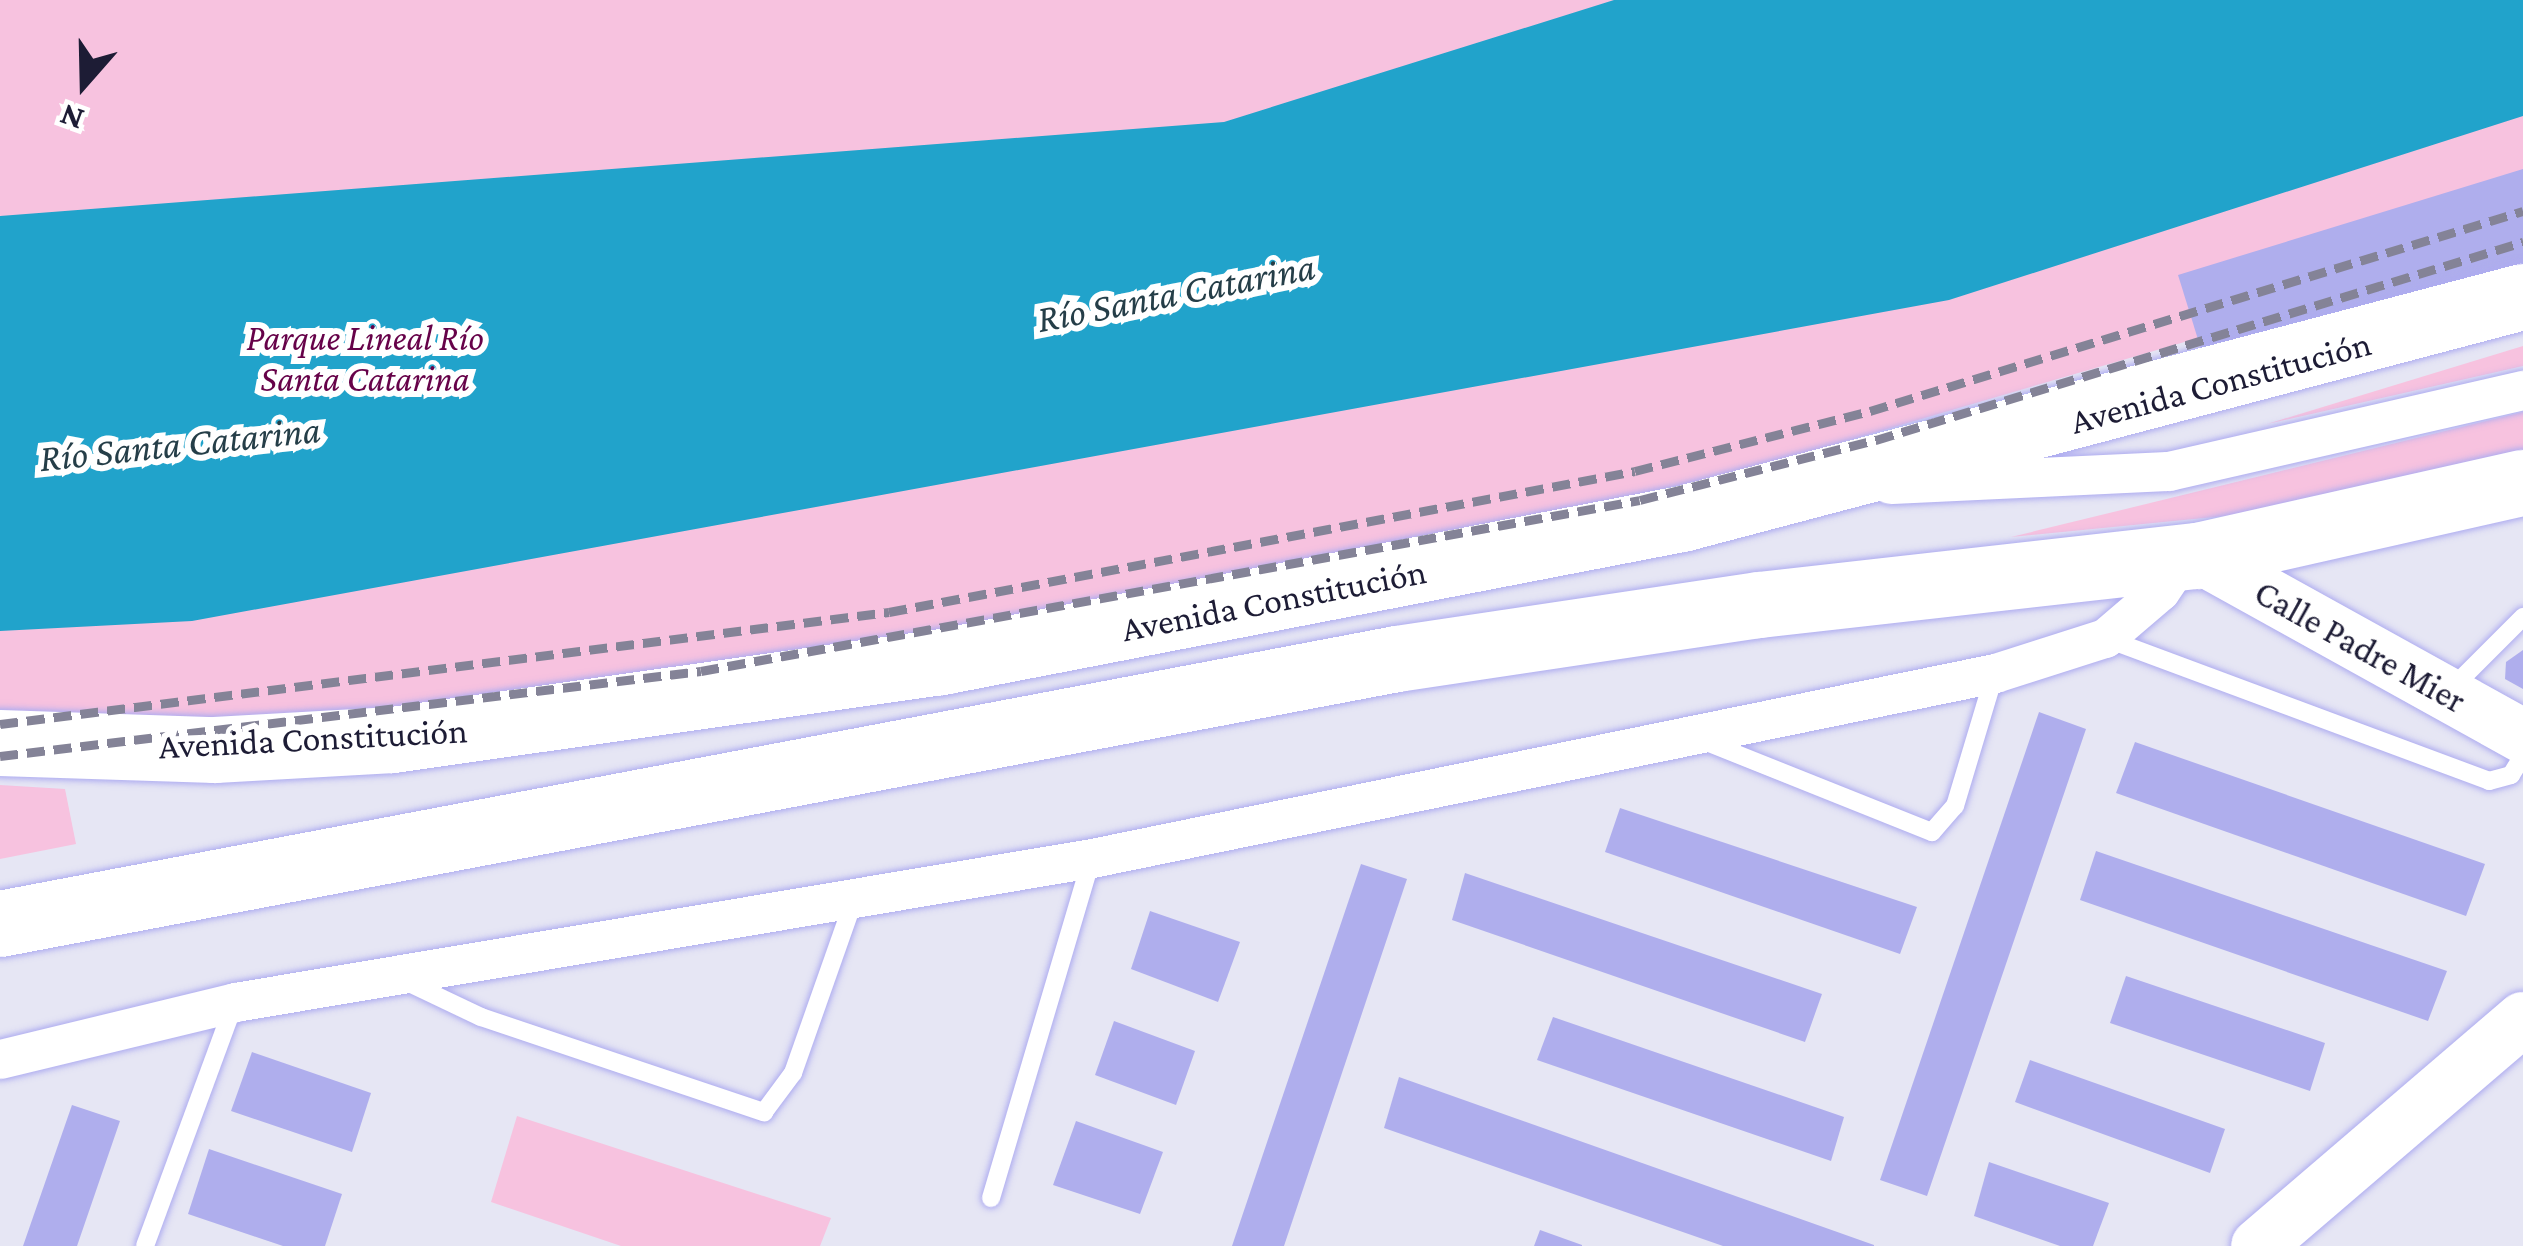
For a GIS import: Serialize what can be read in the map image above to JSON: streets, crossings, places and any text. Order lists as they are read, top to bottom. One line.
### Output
{"streets":{"highway":["Avenida Constitución"],"street":["Calle Padre Mier"]},"water":["Río Santa Catarina"],"parks":["Parque Lineal Río Santa Catarina"],"north":"bottom"}
